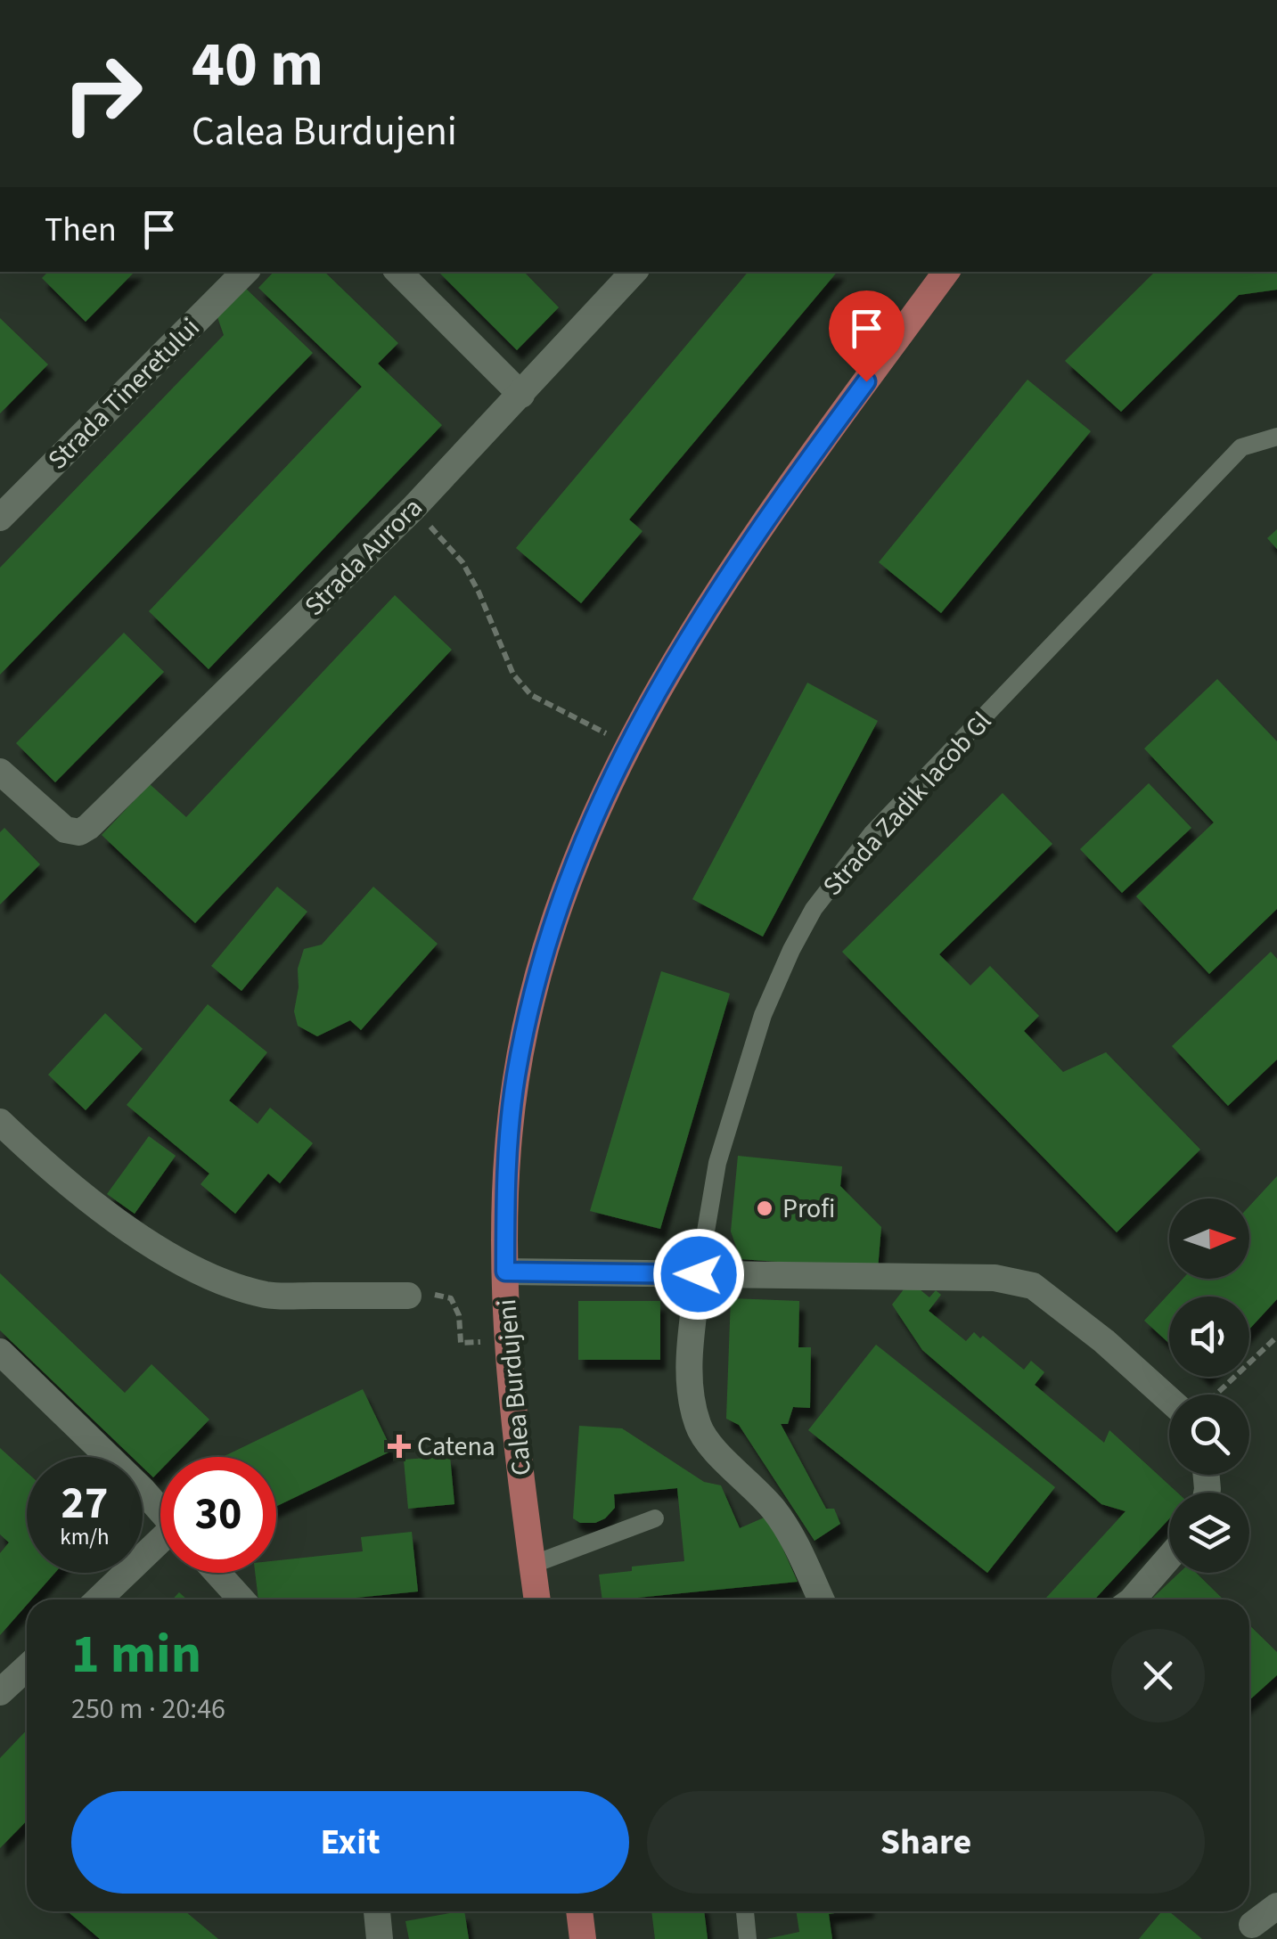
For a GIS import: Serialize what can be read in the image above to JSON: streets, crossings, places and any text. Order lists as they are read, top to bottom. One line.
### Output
{"streets":{"main road":["Calea Burdujeni"],"street":["Strada Tineretului","Strada Aurora","Strada Zadik Iacob Gl"]},"places":{"other":["Profi"],"health":["Catena"]},"north":"right","page":{"turn":["40 m","Calea Burdujeni"],"then":"Then","speed":"27 km/h","limit":"30","heading":["1 min","250 m · 20:46"],"buttons":["Exit","Share"]}}
